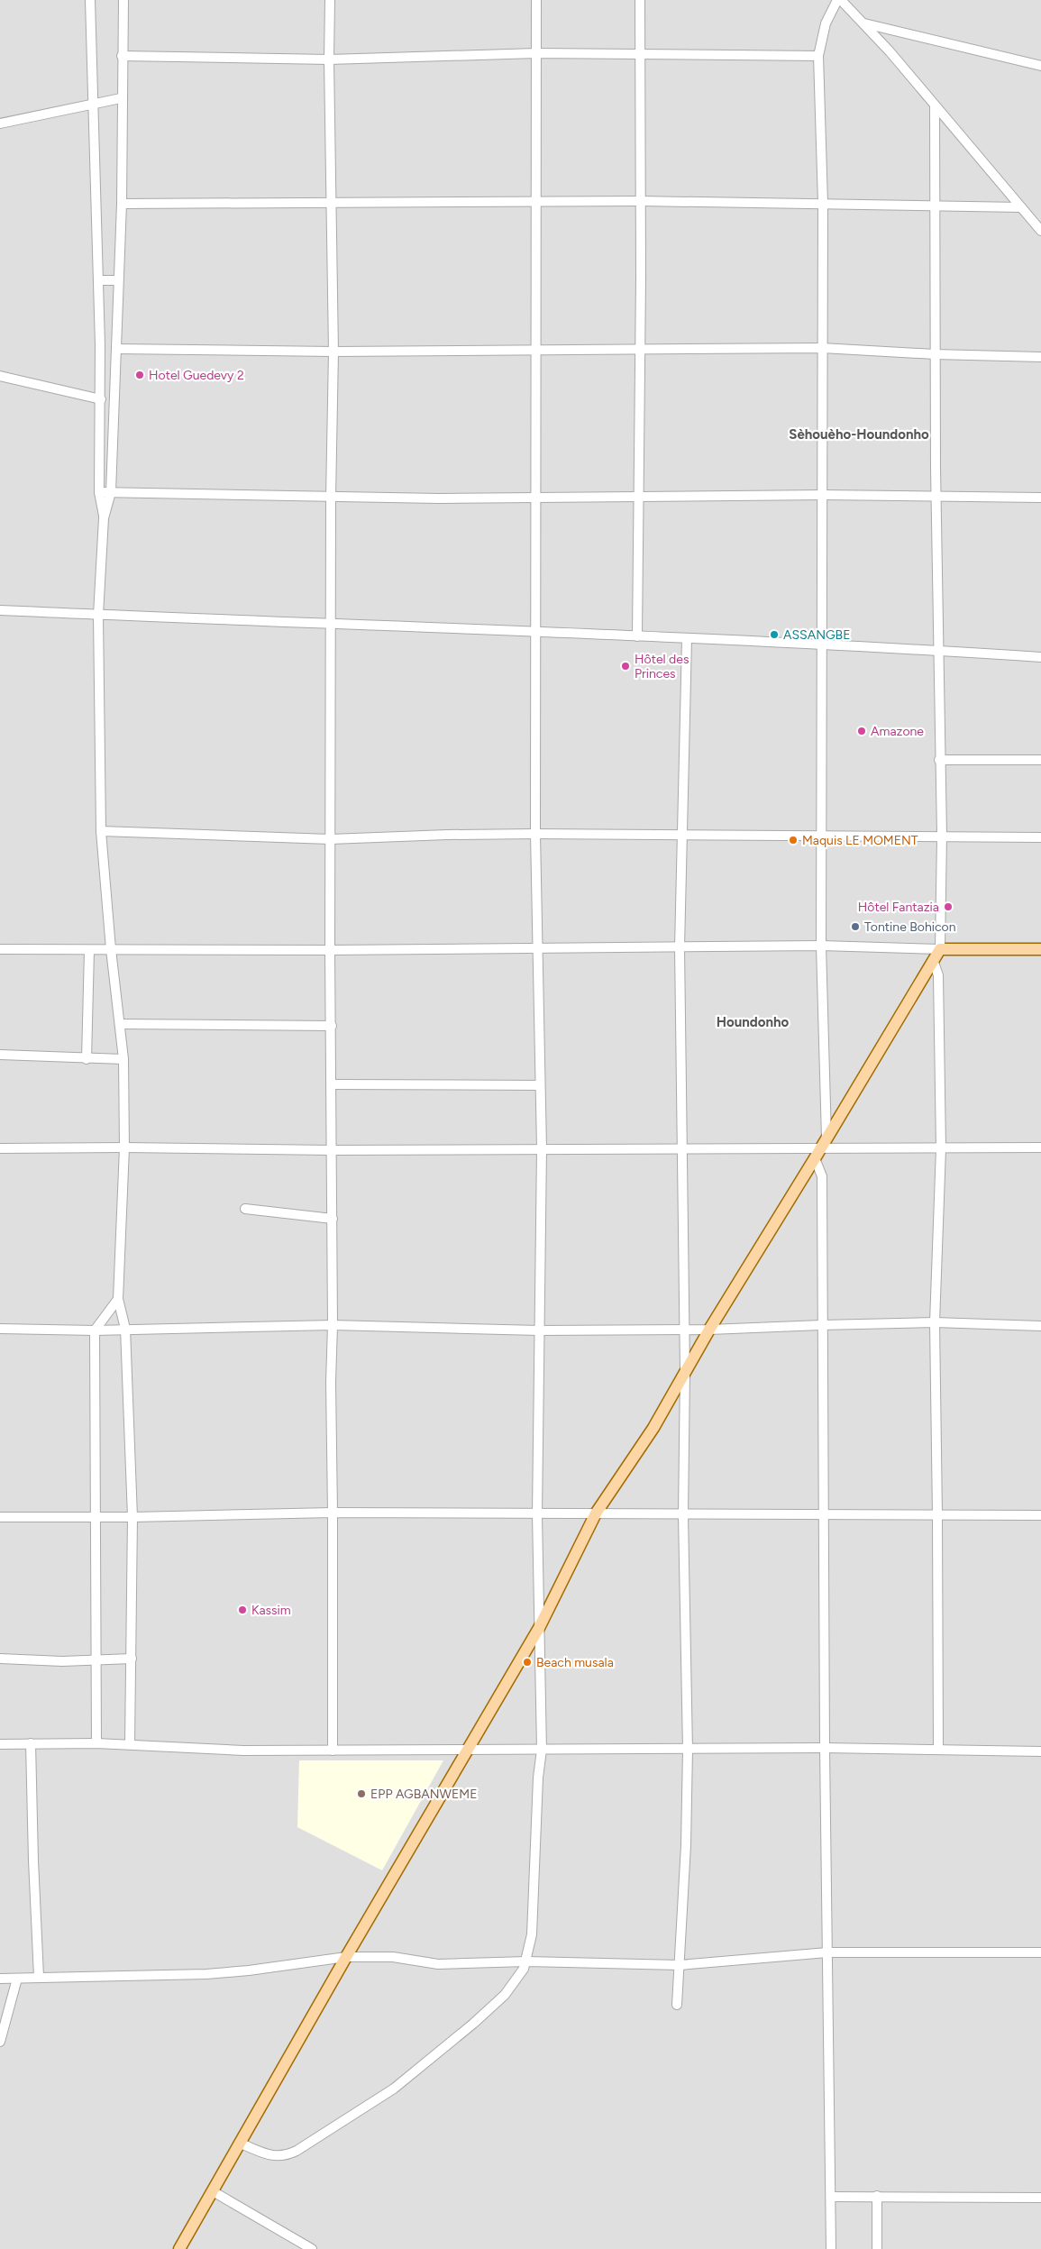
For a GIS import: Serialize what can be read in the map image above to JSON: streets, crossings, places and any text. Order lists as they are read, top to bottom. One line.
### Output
{"districts":["Sèhouèho-Houndonho","Houndonho"],"places":["Hotel Guedevy 2","ASSANGBE","Hôtel des Princes","Amazone","Maquis LE MOMENT","Hôtel Fantazia","Tontine Bohicon","Kassim","Beach musala","EPP AGBANWEME"]}
